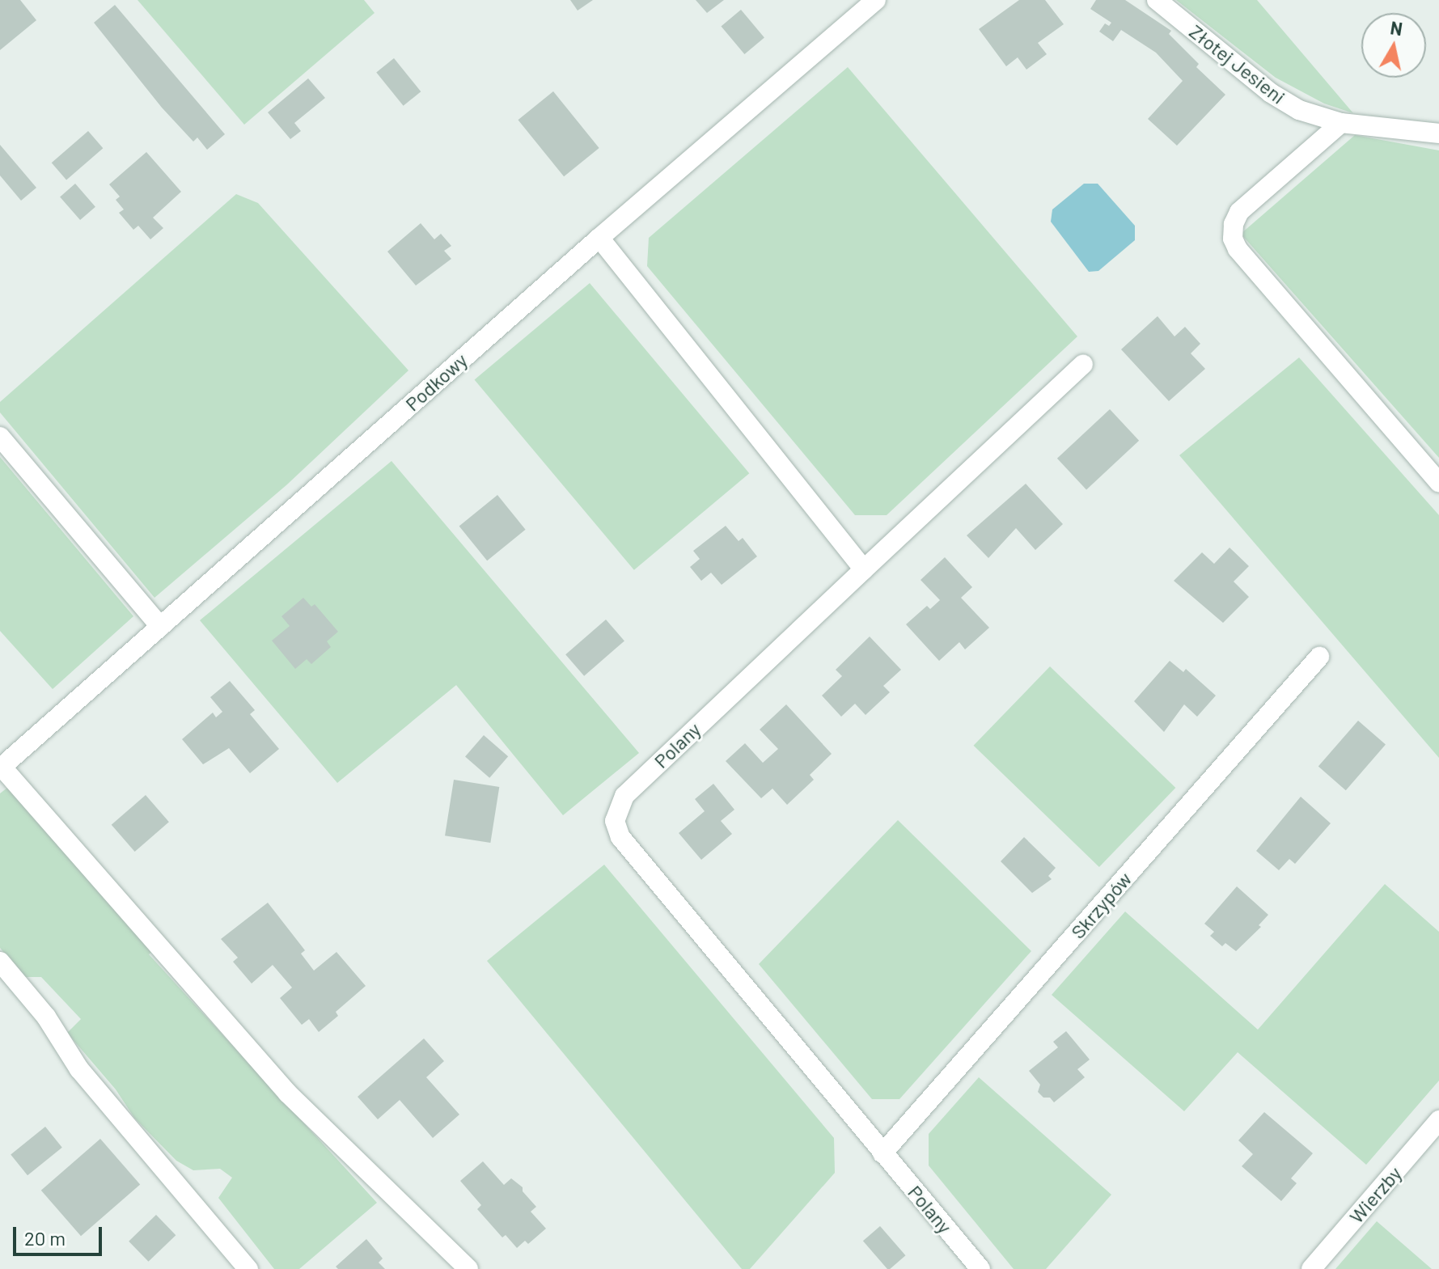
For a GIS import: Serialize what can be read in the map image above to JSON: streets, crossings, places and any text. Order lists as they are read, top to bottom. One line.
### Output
{"streets":{"street":["Złotej Jesieni","Podkowy","Polany","Skrzypów","Wierzby"]},"crossings":[["Polany","Skrzypów"]],"scale_bar":"20 m","north":"top"}
